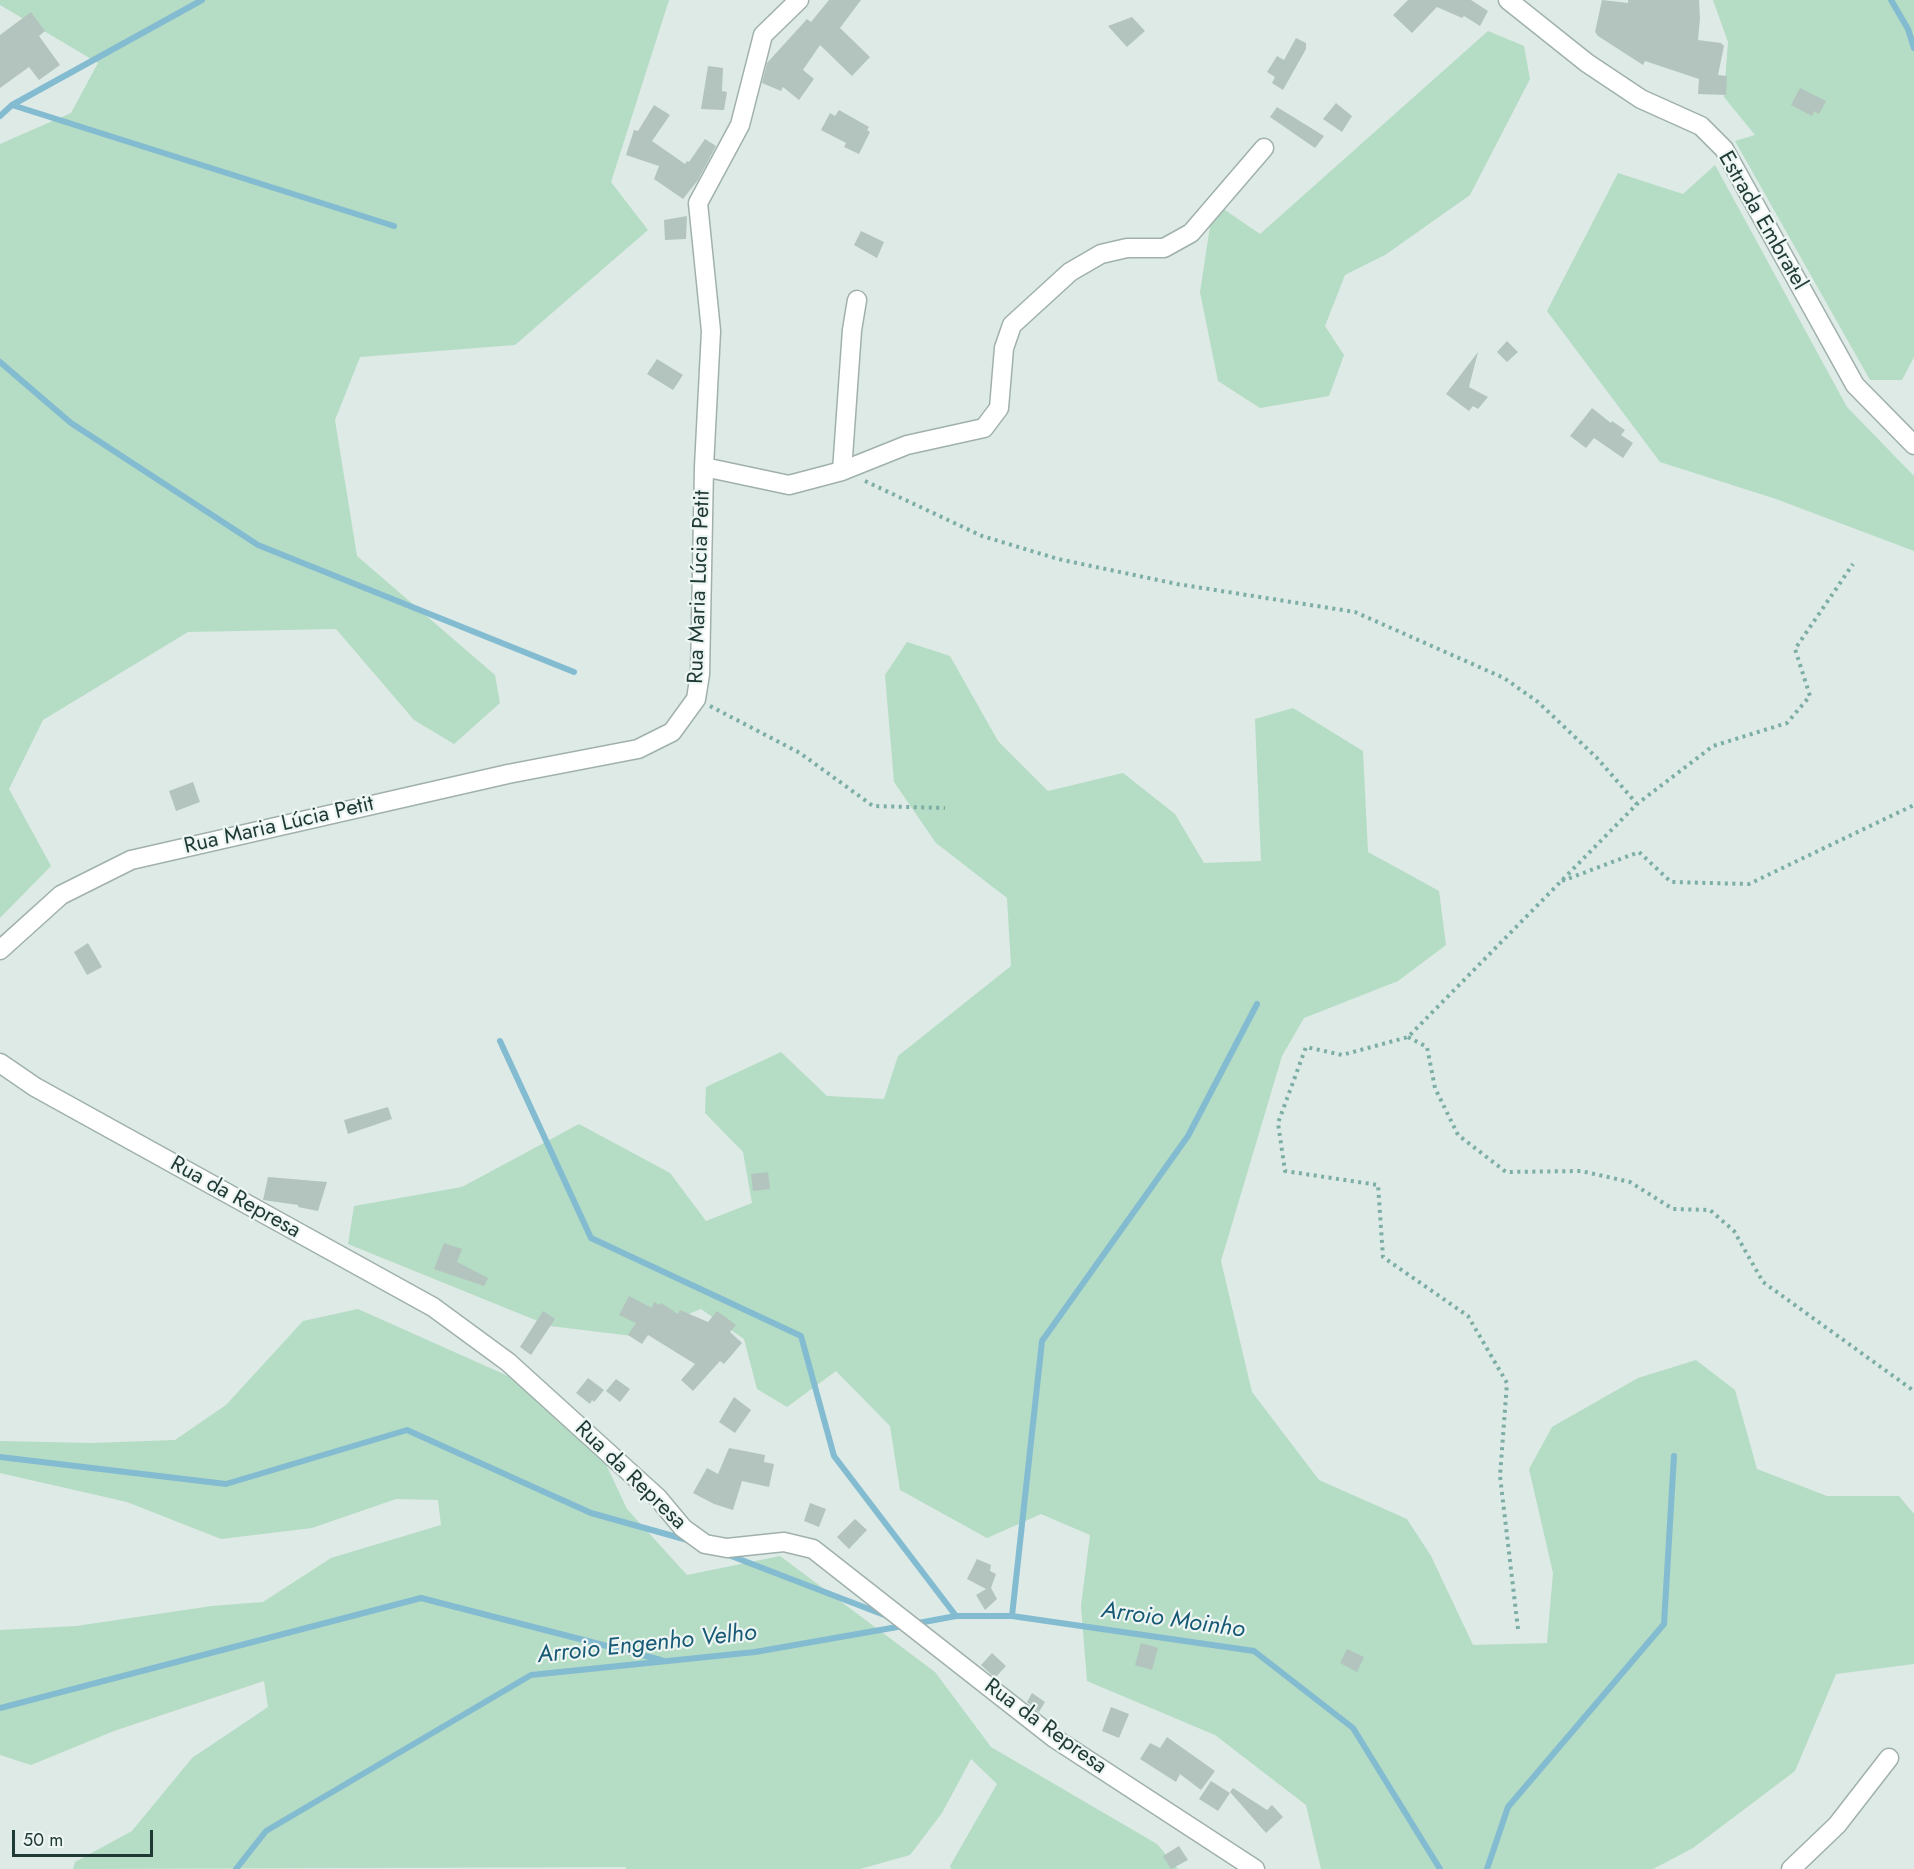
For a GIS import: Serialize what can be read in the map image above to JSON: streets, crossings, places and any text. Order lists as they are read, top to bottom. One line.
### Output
{"streets":{"street":["Estrada Embratel","Rua Maria Lúcia Petit","Rua da Represa"]},"water":["Arroio Moinho","Arroio Engenho Velho"],"scale_bar":"50 m"}
